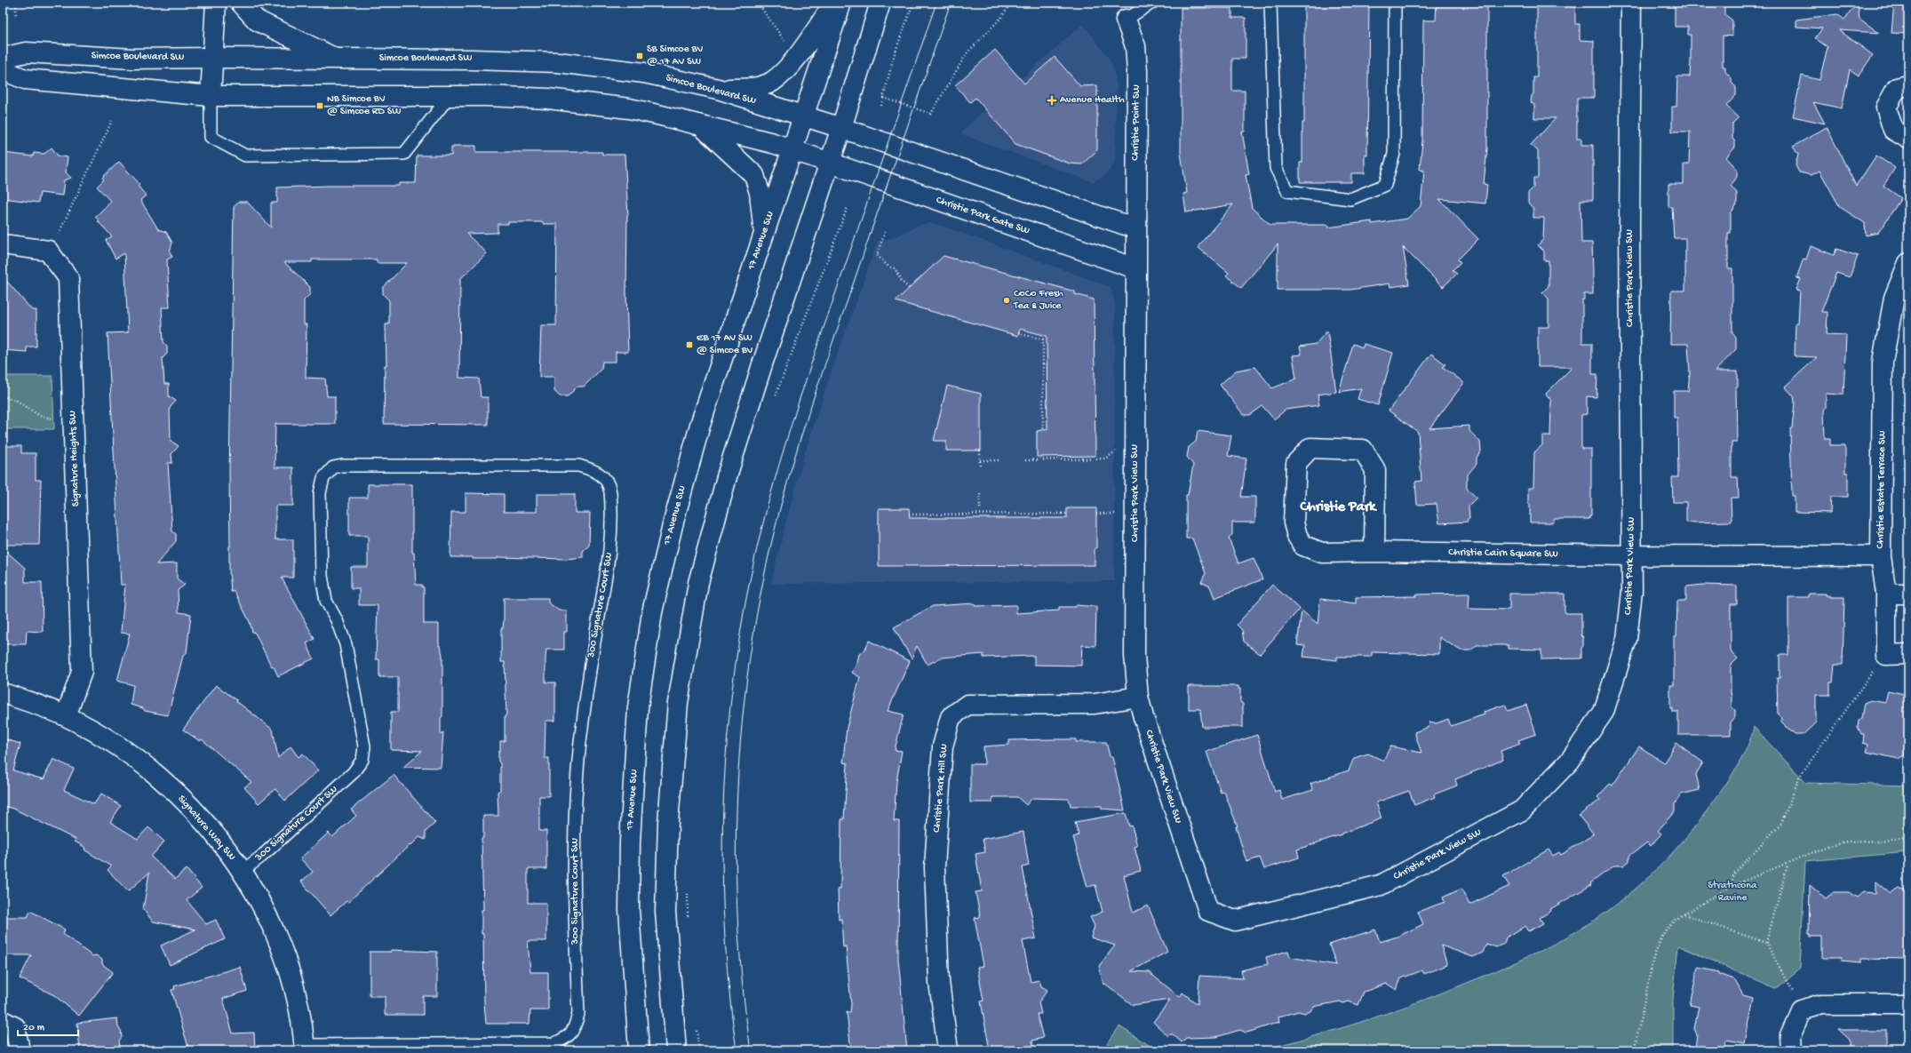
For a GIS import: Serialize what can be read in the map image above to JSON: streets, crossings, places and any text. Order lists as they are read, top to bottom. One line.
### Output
{"streets":{"street":["Simcoe Boulevard SW","Christie Point SW","Christie Park Gate SW","17 Avenue SW","Christie Park View SW","Signature Heights SW","Christie Estate Terrace SW","Christie Cairn Square SW","Christie Park Hill SW","Signature Way SW"],"lane":["300 Signature Court SW"]},"crossings":[["Simcoe Boulevard SW","17 Avenue SW"],["Christie Point SW","Christie Park View SW"],["Christie Park Gate SW","Christie Park View SW"],["Christie Park View SW","Christie Estate Terrace SW"],["Christie Park View SW","Christie Cairn Square SW"],["Christie Park View SW","Christie Park Hill SW"],["Signature Heights SW","Signature Way SW"],["Christie Estate Terrace SW","Christie Cairn Square SW"],["300 Signature Court SW","Signature Way SW"]],"districts":["Christie Park"],"parks":["Strathcona Ravine"],"places":{"transit":["SB Simcoe BV @ 17 AV SW","NB Simcoe BV @ Simcoe RD SW","EB 17 AV SW @ Simcoe BV"],"health":["Avenue Health"],"other":["CoCo Fresh Tea & Juice"]},"scale_bar":"20 m"}
